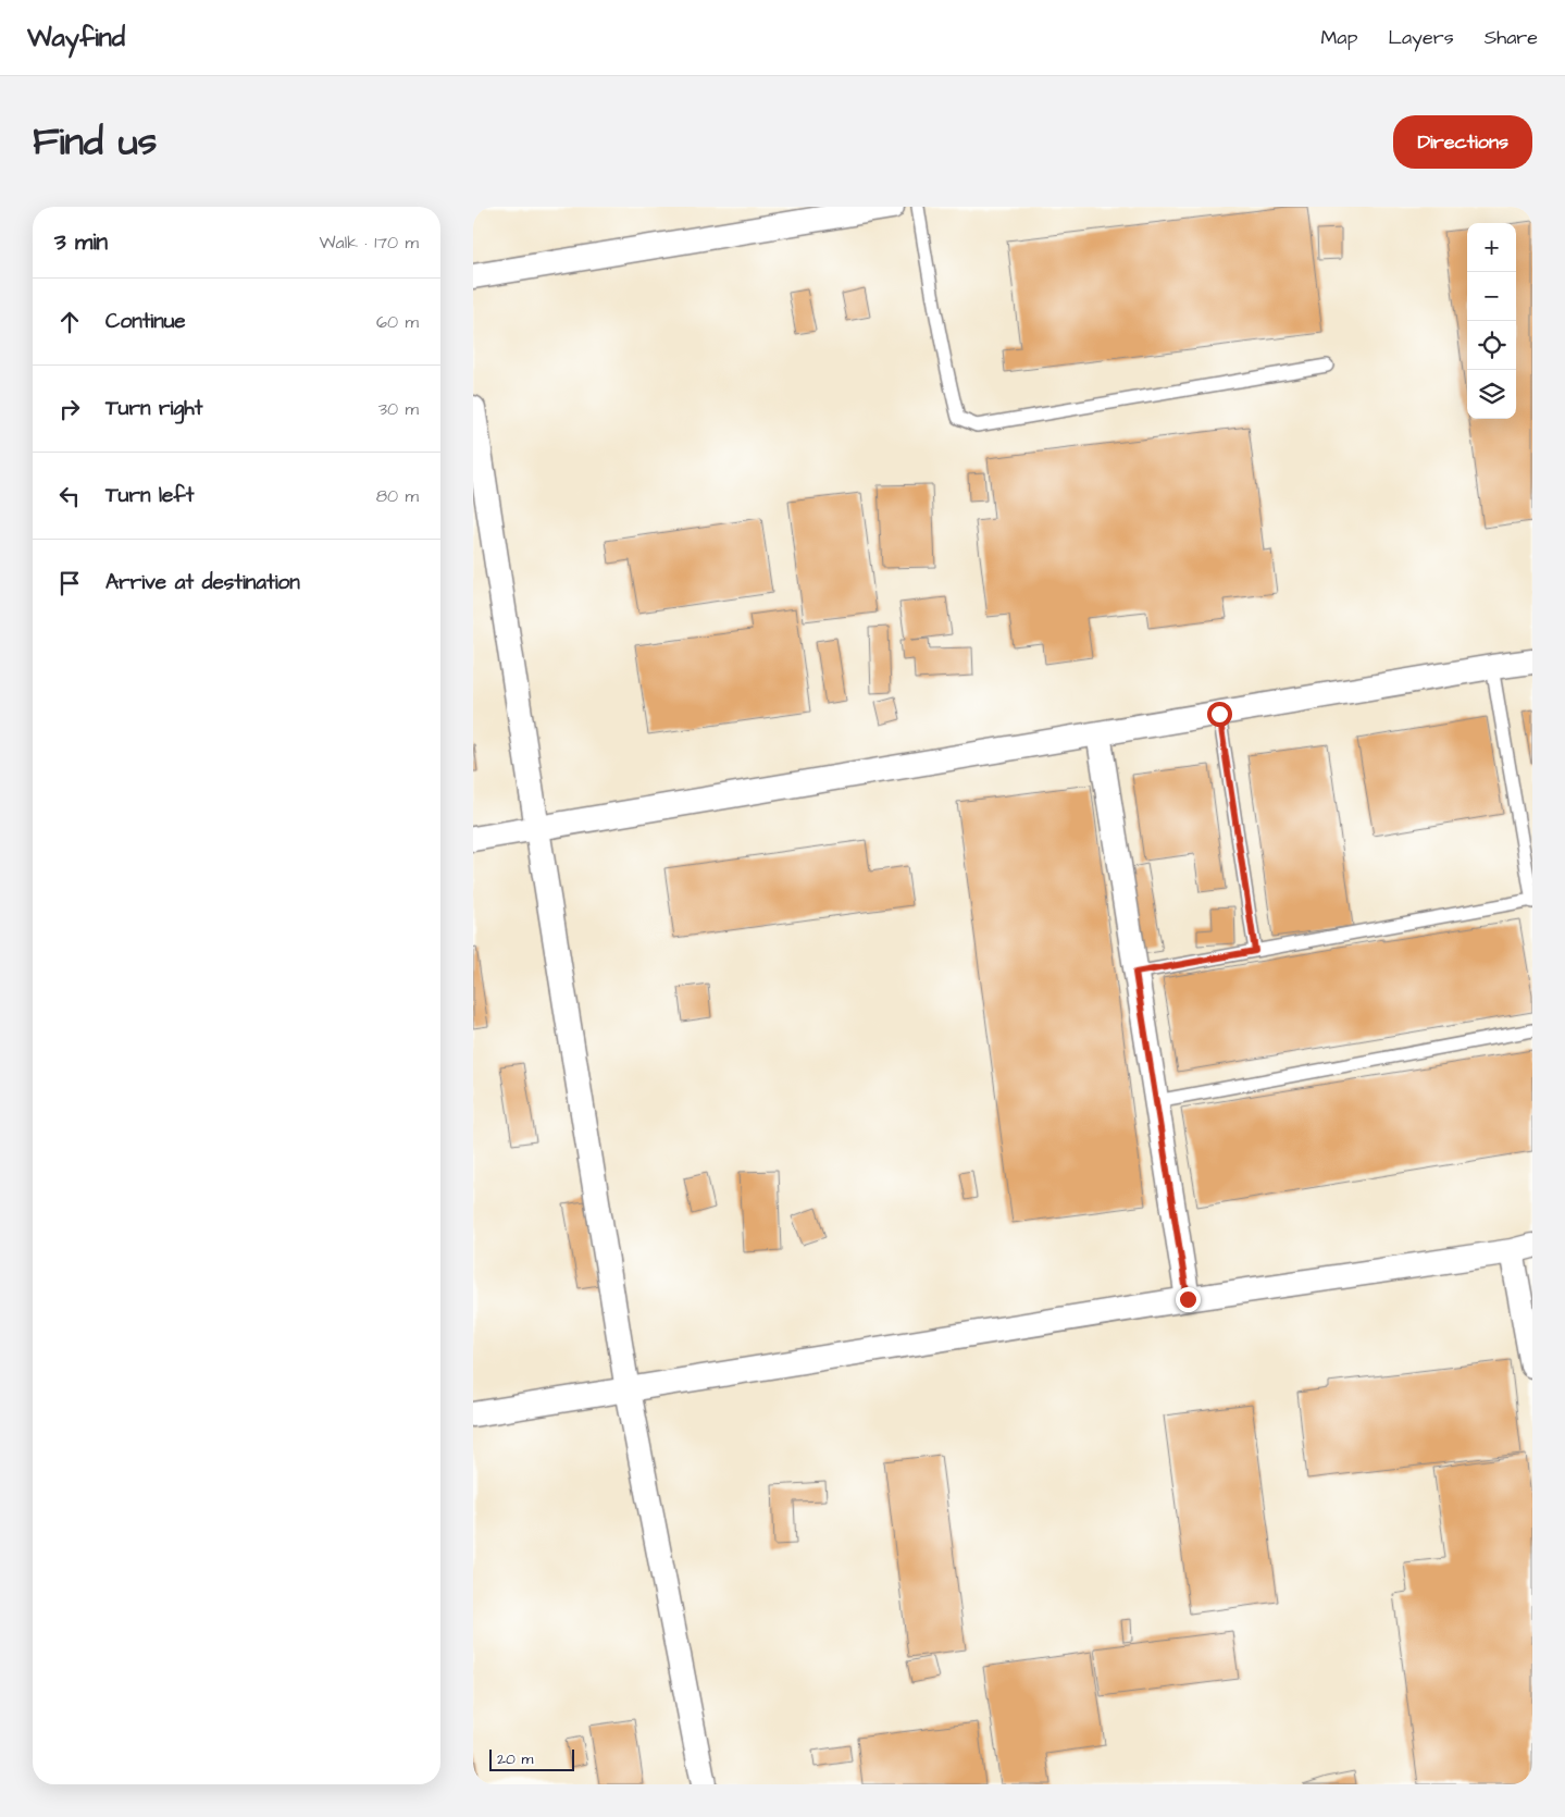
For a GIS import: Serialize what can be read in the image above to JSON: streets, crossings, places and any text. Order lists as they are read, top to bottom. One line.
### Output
{"scale_bar":"20 m","page":{"header":"Wayfind","nav":["Map","Layers","Share"],"title":"Find us","buttons":"Directions","heading":["3 min","Walk · 170 m"],"map_buttons":["+","−"],"list":[["Continue","60 m"],["Turn right","30 m"],["Turn left","80 m"],"Arrive at destination"],"scale":"20 m"}}
